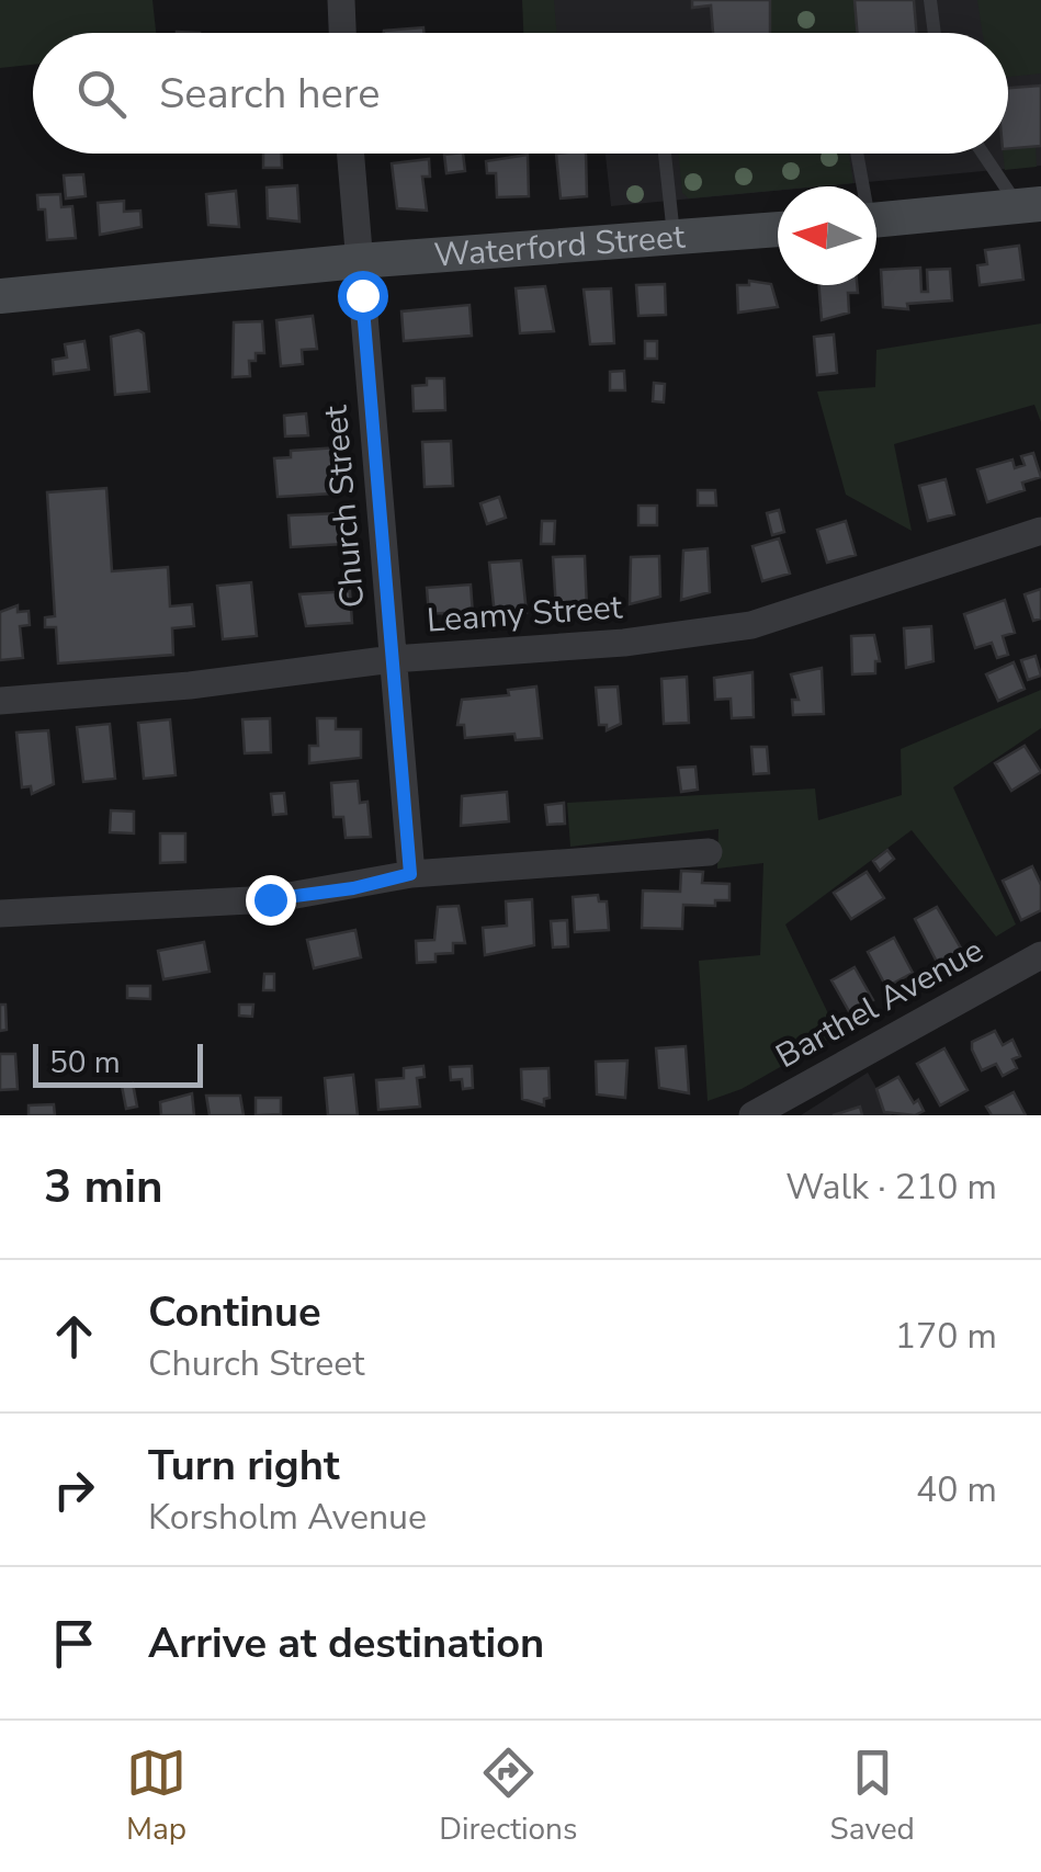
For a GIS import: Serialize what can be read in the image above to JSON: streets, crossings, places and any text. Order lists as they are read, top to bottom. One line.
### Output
{"streets":{"street":["Waterford Street","Church Street","Leamy Street","Barthel Avenue"]},"crossings":[["Waterford Street","Church Street"],["Church Street","Leamy Street"]],"scale_bar":"50 m","north":"left","page":{"search":"Search here","scale":"50 m","heading":["3 min","Walk · 210 m"],"list":[["Continue","Church Street","170 m"],["Turn right","Korsholm Avenue","40 m"],"Arrive at destination"],"nav":["Map","Directions","Saved"]}}
